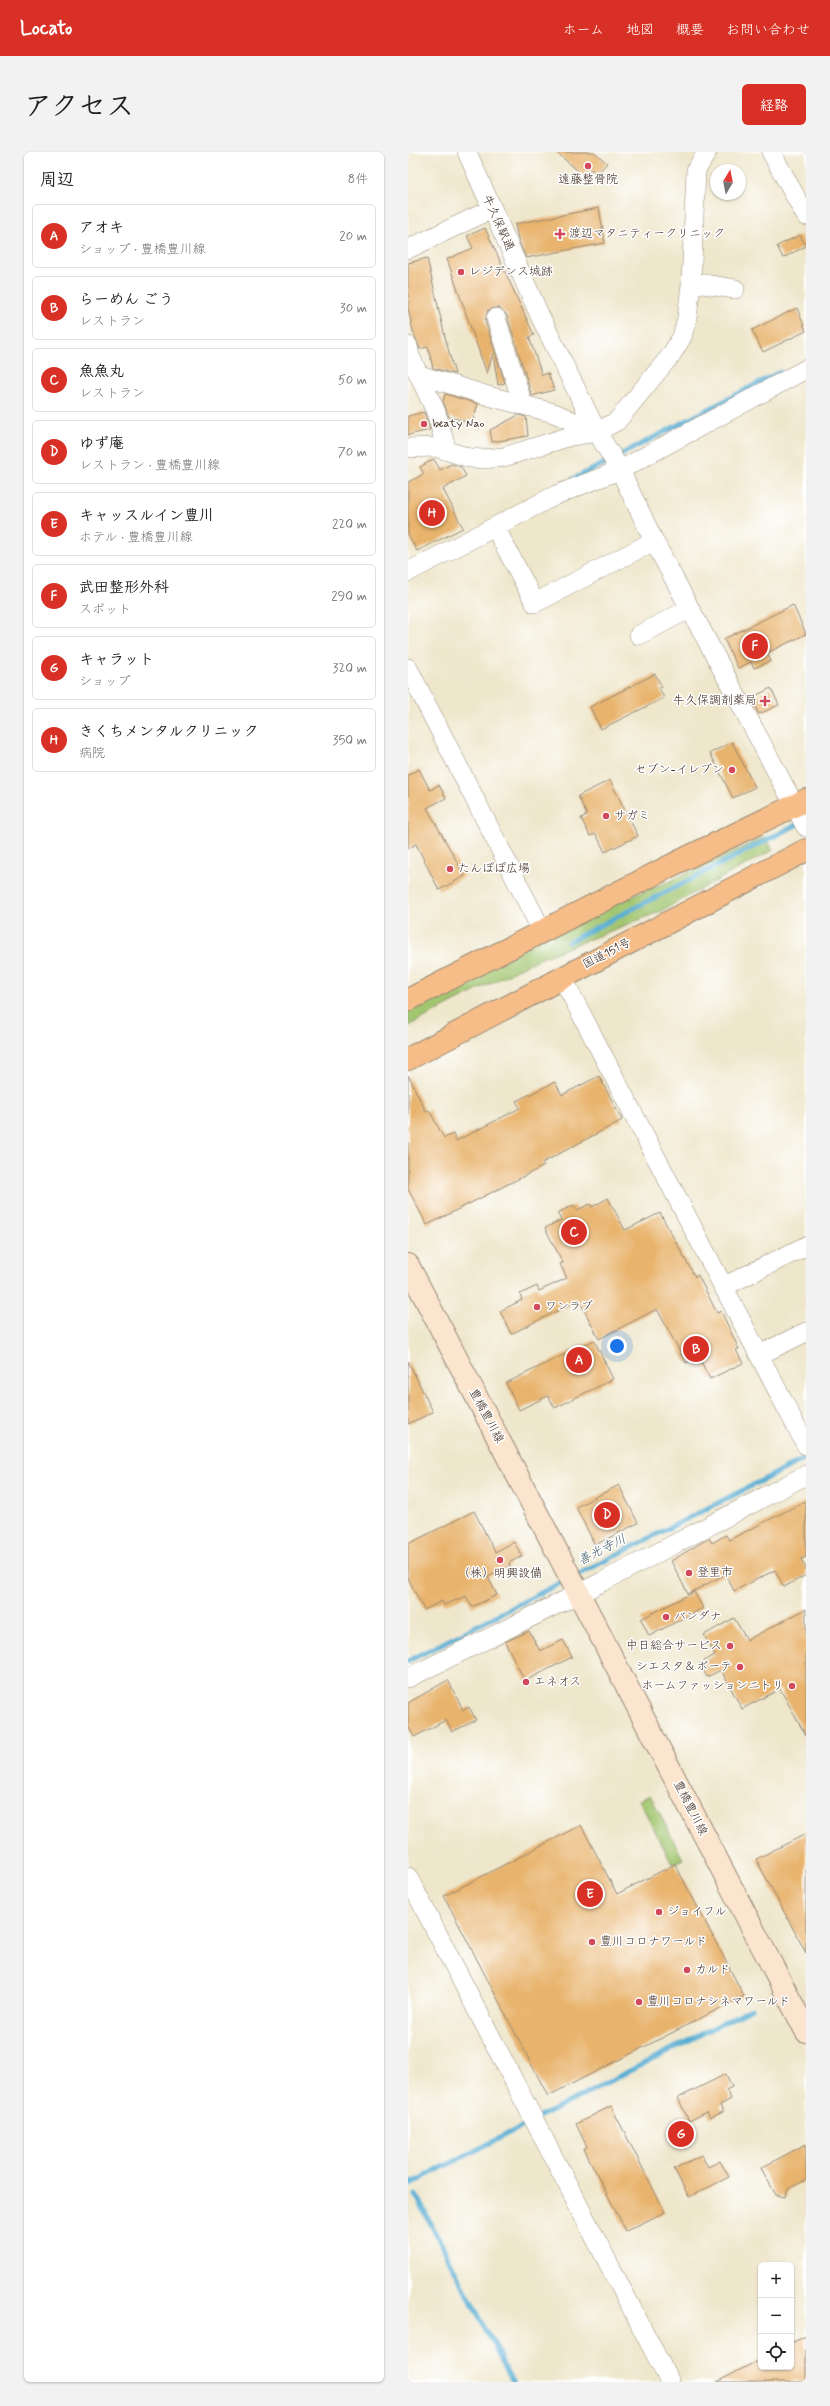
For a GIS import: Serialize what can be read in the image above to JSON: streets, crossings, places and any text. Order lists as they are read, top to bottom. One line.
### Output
{"streets":{"highway":["国道151号"],"main road":["豊橋豊川線"],"street":["牛久保駅通"]},"water":["善光寺川"],"places":{"other":["遠藤整骨院","レジデンス城跡","beaty Nao","セブン-イレブン","サガミ","たんぽぽ広場","ワンラブ","（株）明興設備","登里市","バンダナ","中日総合サービス","シエスタ＆ボーテ","エネオス","ホームファッションニトリ","ジョイフル","豊川コロナワールド","カルド","豊川コロナシネマワールド"],"health":["渡辺マタニティークリニック","牛久保調剤薬局"]},"north":"top","page":{"header":"Locato","nav":["ホーム","地図","概要","お問い合わせ"],"title":"アクセス","buttons":"経路","heading":["周辺","8件"],"list":[{"mark":"A","name":"アオキ","note":"ショップ · 豊橋豊川線","value":"20 m"},{"mark":"B","name":"らーめん ごう","note":"レストラン","value":"30 m"},{"mark":"C","name":"魚魚丸","note":"レストラン","value":"50 m"},{"mark":"D","name":"ゆず庵","note":"レストラン · 豊橋豊川線","value":"70 m"},{"mark":"E","name":"キャッスルイン豊川","note":"ホテル · 豊橋豊川線","value":"220 m"},{"mark":"F","name":"武田整形外科","note":"スポット","value":"290 m"},{"mark":"G","name":"キャラット","note":"ショップ","value":"320 m"},{"mark":"H","name":"きくちメンタルクリニック","note":"病院","value":"350 m"}],"pins":["H","F","C","B","A","D","E","G"],"map_buttons":["+","−"]}}
